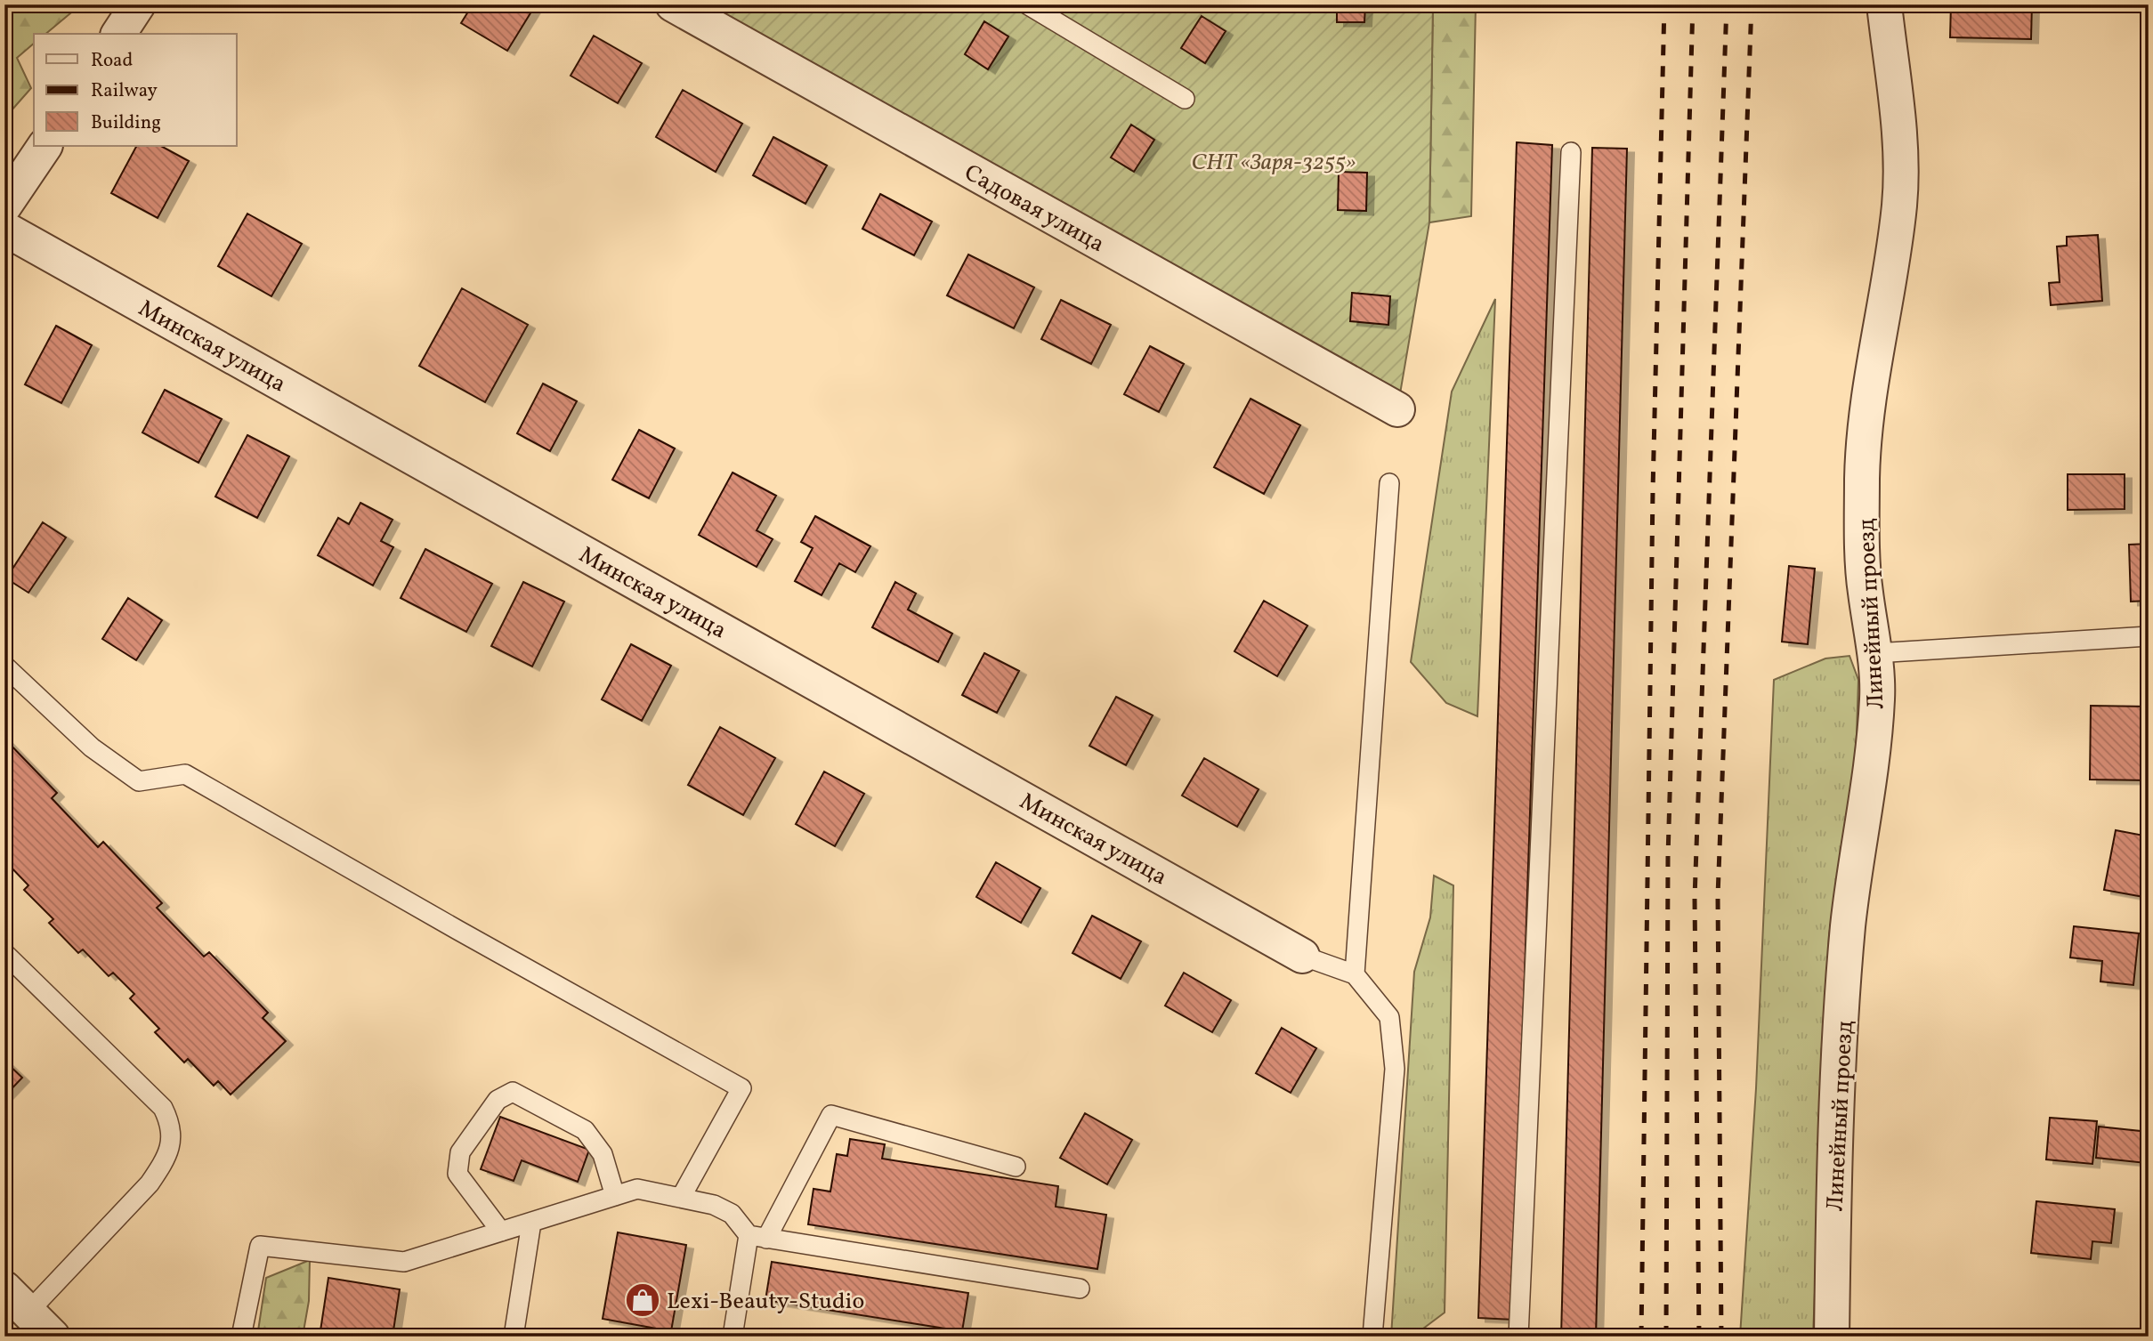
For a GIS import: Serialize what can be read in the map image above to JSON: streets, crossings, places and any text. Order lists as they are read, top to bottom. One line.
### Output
{"streets":{"street":["Садовая улица","Минская улица","Линейный проезд"]},"parks":["СНТ «Заря-3255»"],"places":{"shop":["Lexi-Beauty-Studio"]},"legend":["Road","Railway","Building"]}
